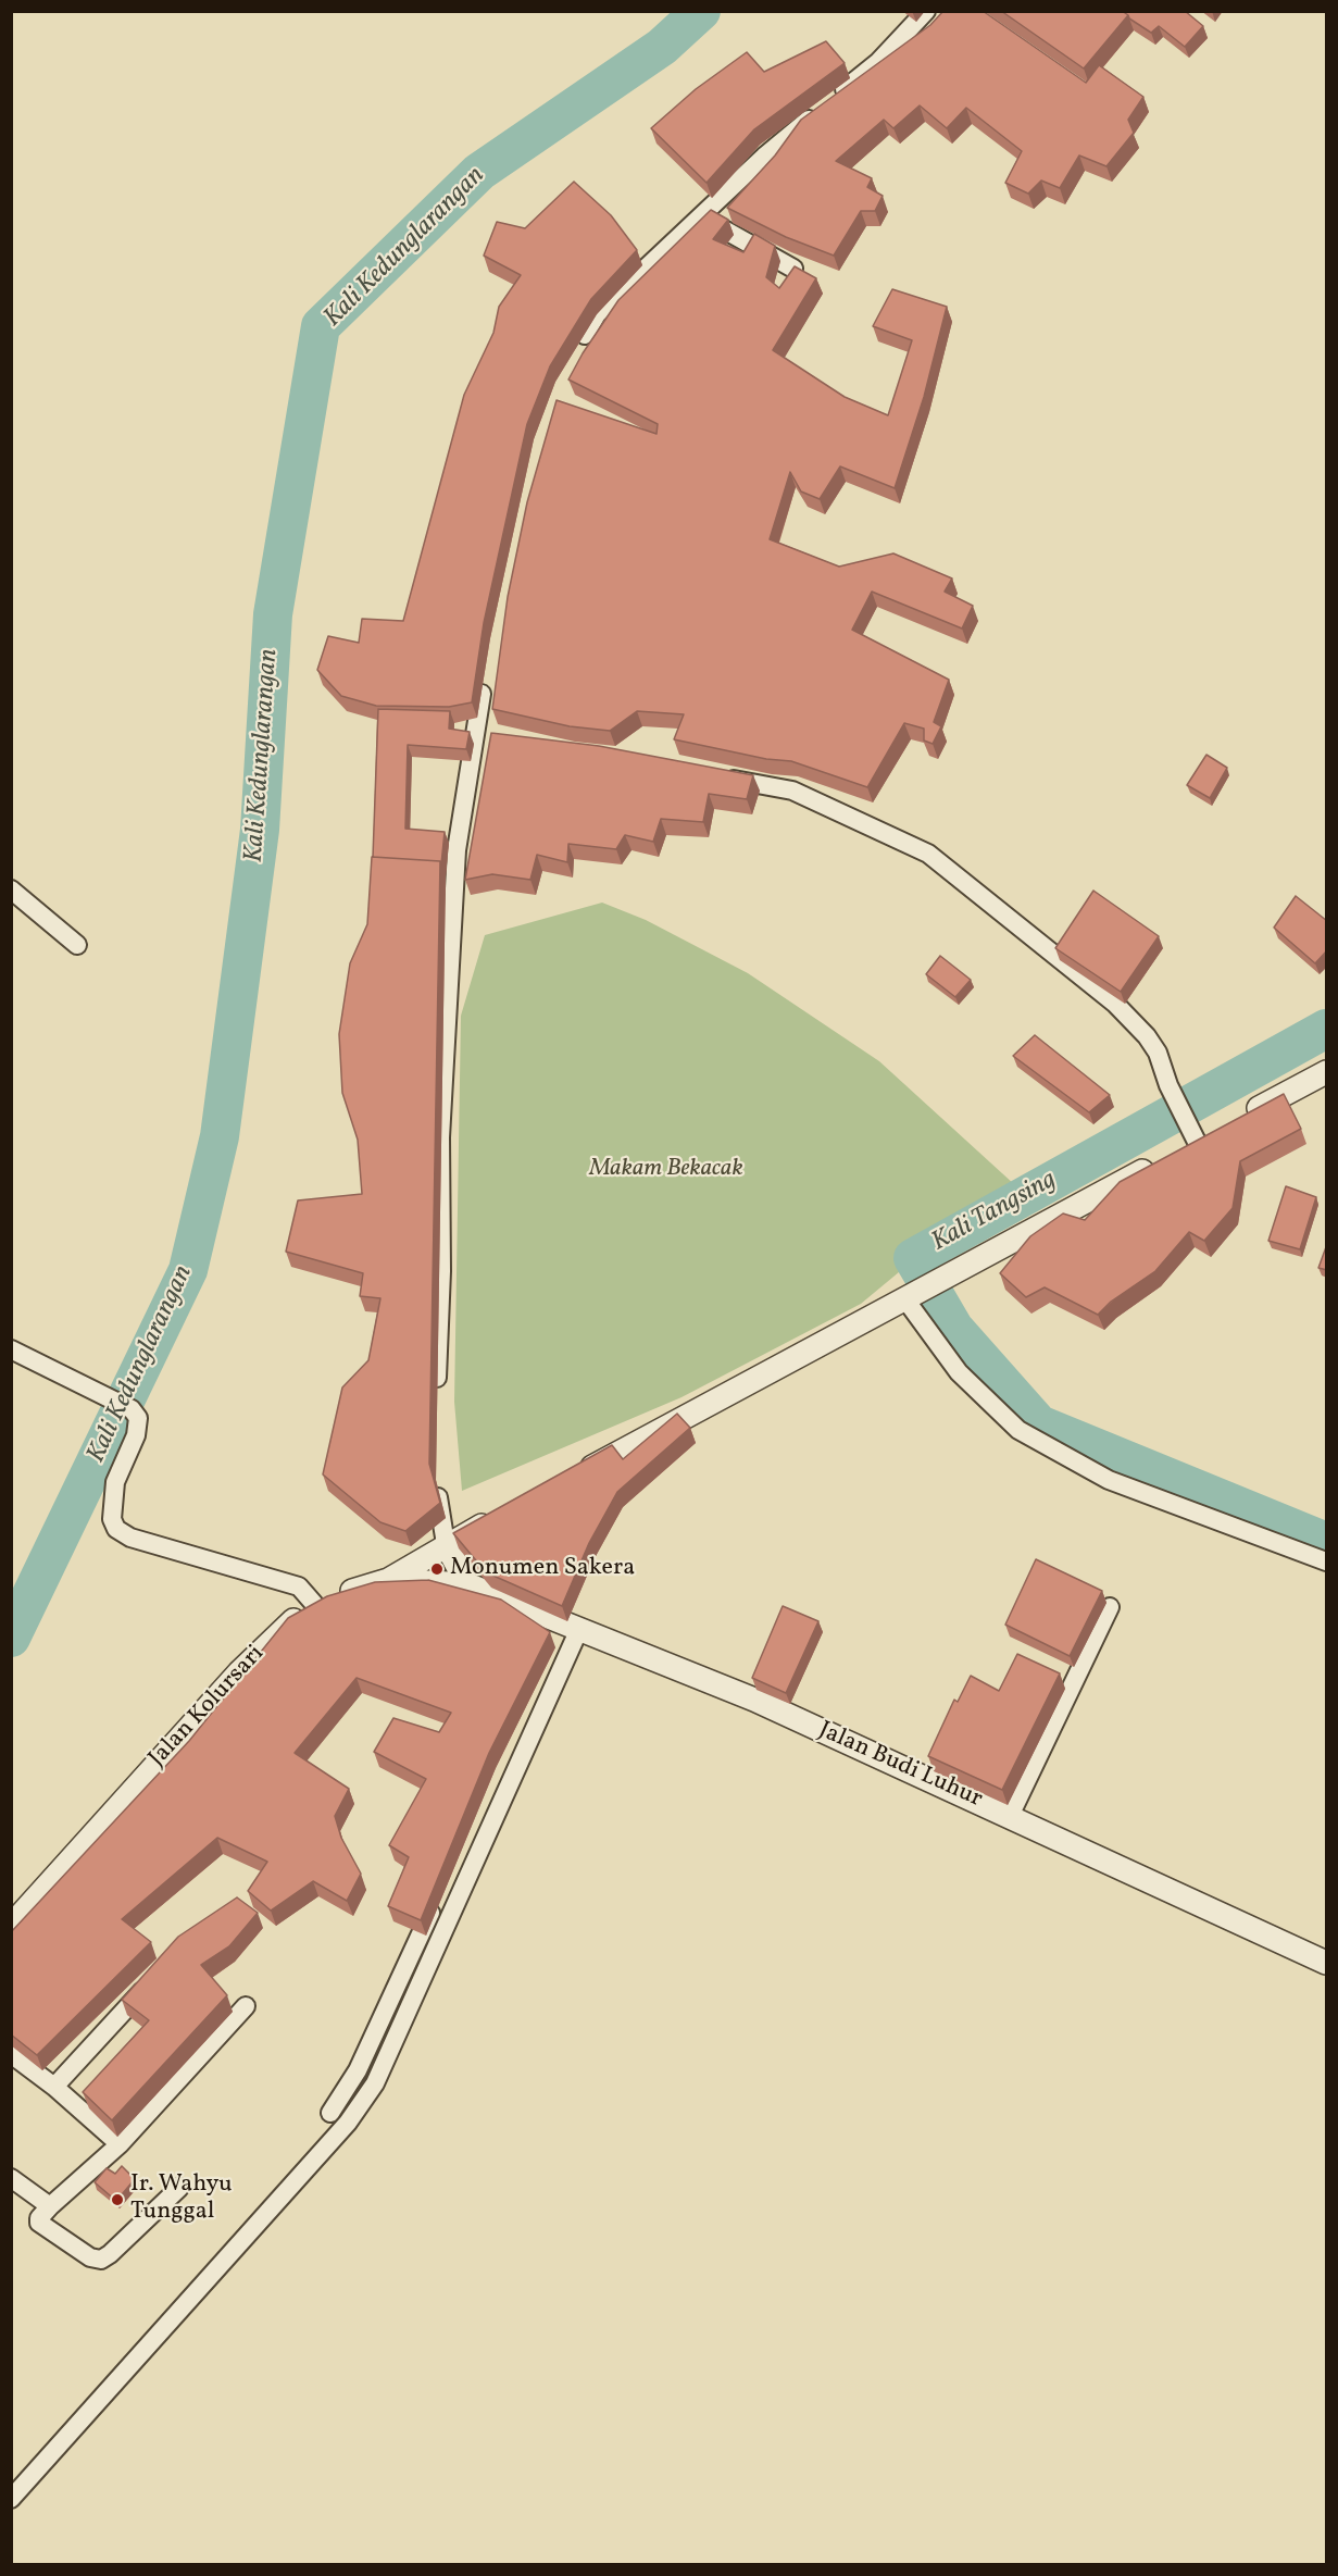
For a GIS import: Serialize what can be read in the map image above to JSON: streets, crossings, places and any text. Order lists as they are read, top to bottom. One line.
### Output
{"streets":{"street":["Jalan Kolursari","Jalan Budi Luhur"]},"crossings":[["Jalan Kolursari","Jalan Budi Luhur"]],"water":["Kali Kedunglarangan","Kali Tangsing"],"parks":["Makam Bekacak"],"places":["Monumen Sakera","Ir. Wahyu Tunggal"]}
